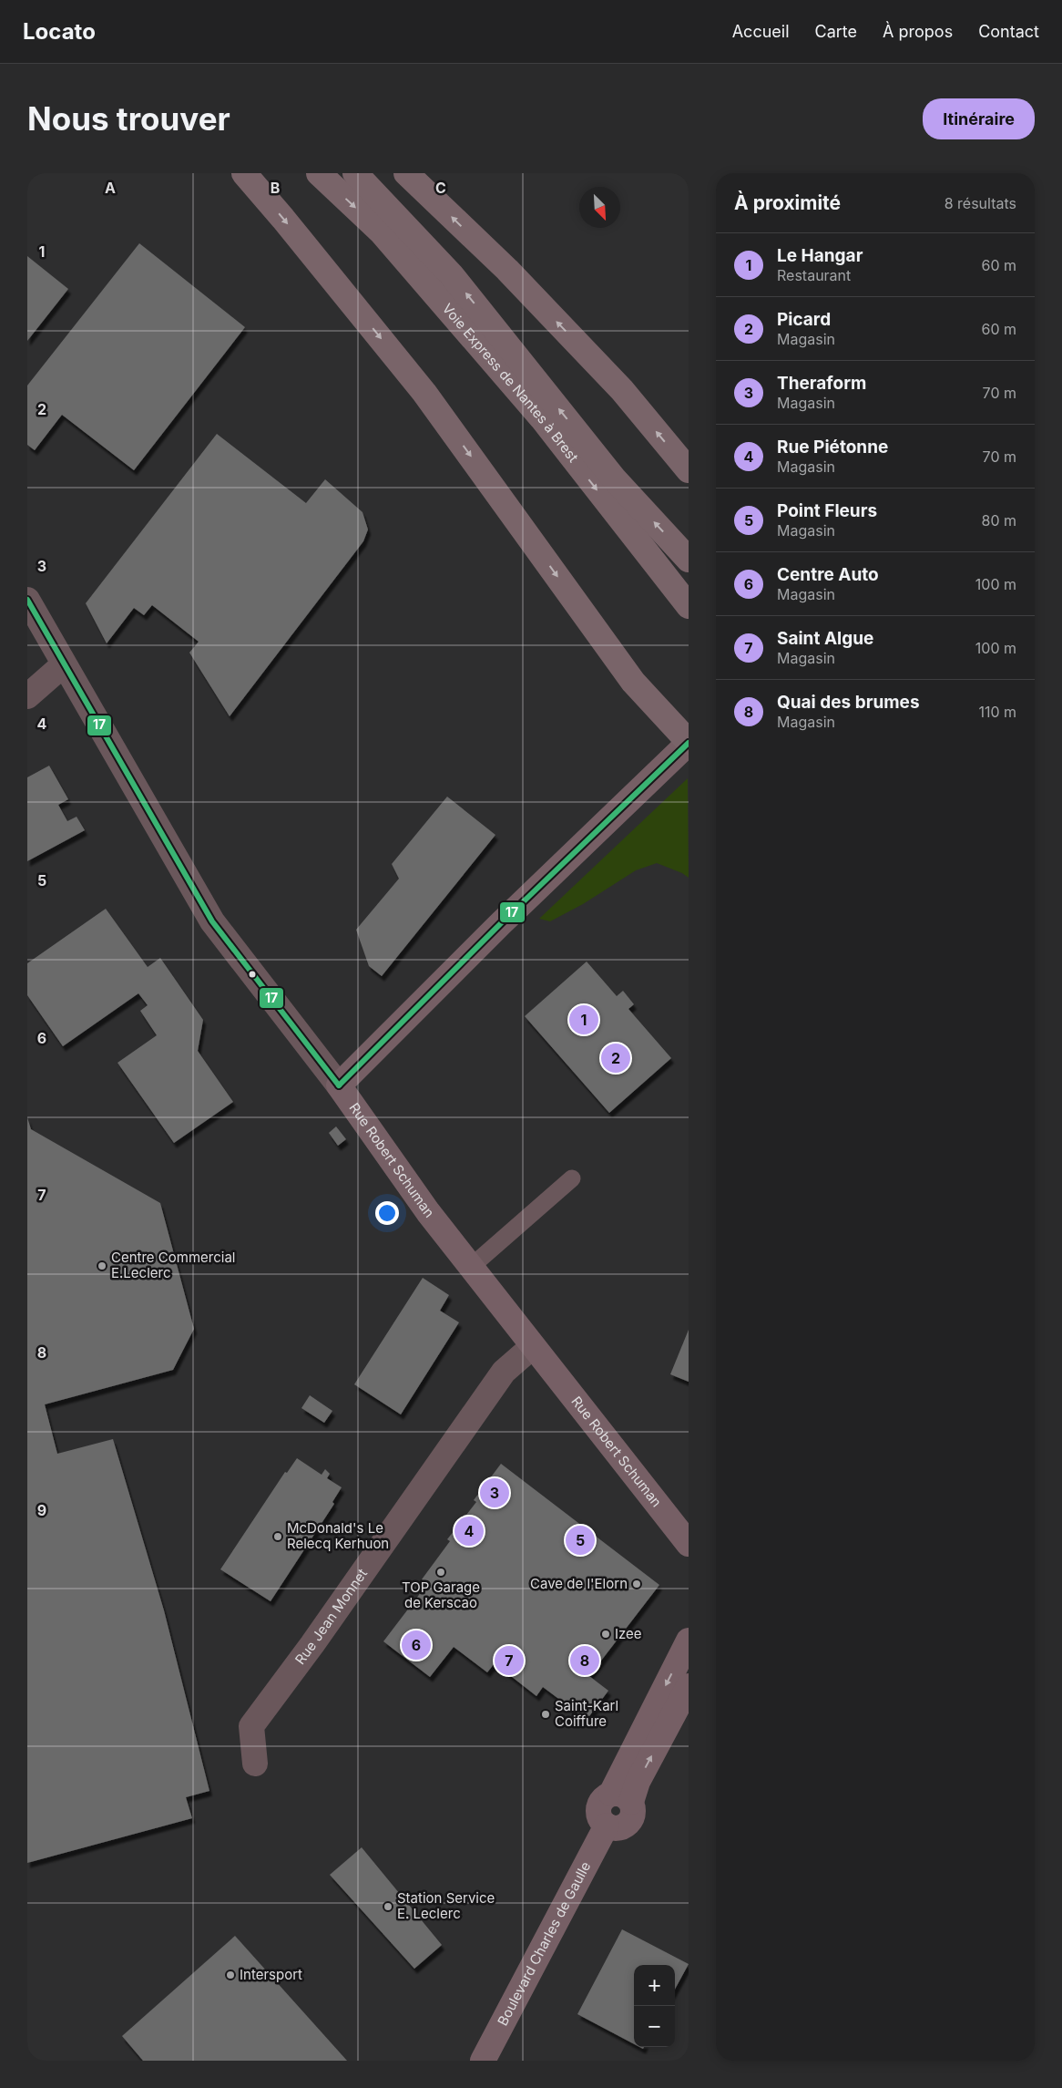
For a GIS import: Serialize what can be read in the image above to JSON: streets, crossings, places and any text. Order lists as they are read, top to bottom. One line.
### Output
{"streets":{"highway":["Voie Express de Nantes à Brest"],"street":["Rue Robert Schuman","Rue Jean Monnet","Boulevard Charles de Gaulle"]},"crossings":[["Rue Robert Schuman","Rue Jean Monnet"]],"places":["Centre Commercial E.Leclerc","McDonald's Le Relecq Kerhuon","TOP Garage de Kerscao","Cave de l'Elorn","Izee","Saint-Karl Coiffure","Station Service E. Leclerc","Intersport"],"lines":["transit line 17"],"north":"bottom right","page":{"header":"Locato","nav":["Accueil","Carte","À propos","Contact"],"buttons":"Itinéraire","title":"Nous trouver","heading":["À proximité","8 résultats"],"list":[{"mark":"1","name":"Le Hangar","note":"Restaurant","value":"60 m"},{"mark":"2","name":"Picard","note":"Magasin","value":"60 m"},{"mark":"3","name":"Theraform","note":"Magasin","value":"70 m"},{"mark":"4","name":"Rue Piétonne","note":"Magasin","value":"70 m"},{"mark":"5","name":"Point Fleurs","note":"Magasin","value":"80 m"},{"mark":"6","name":"Centre Auto","note":"Magasin","value":"100 m"},{"mark":"7","name":"Saint Algue","note":"Magasin","value":"100 m"},{"mark":"8","name":"Quai des brumes","note":"Magasin","value":"110 m"}],"pins":["1","2","3","4","5","6","7","8"],"map_buttons":["+","−"]},"grid":{"columns":["A","B","C"],"rows":["1","2","3","4","5","6","7","8","9"]}}
